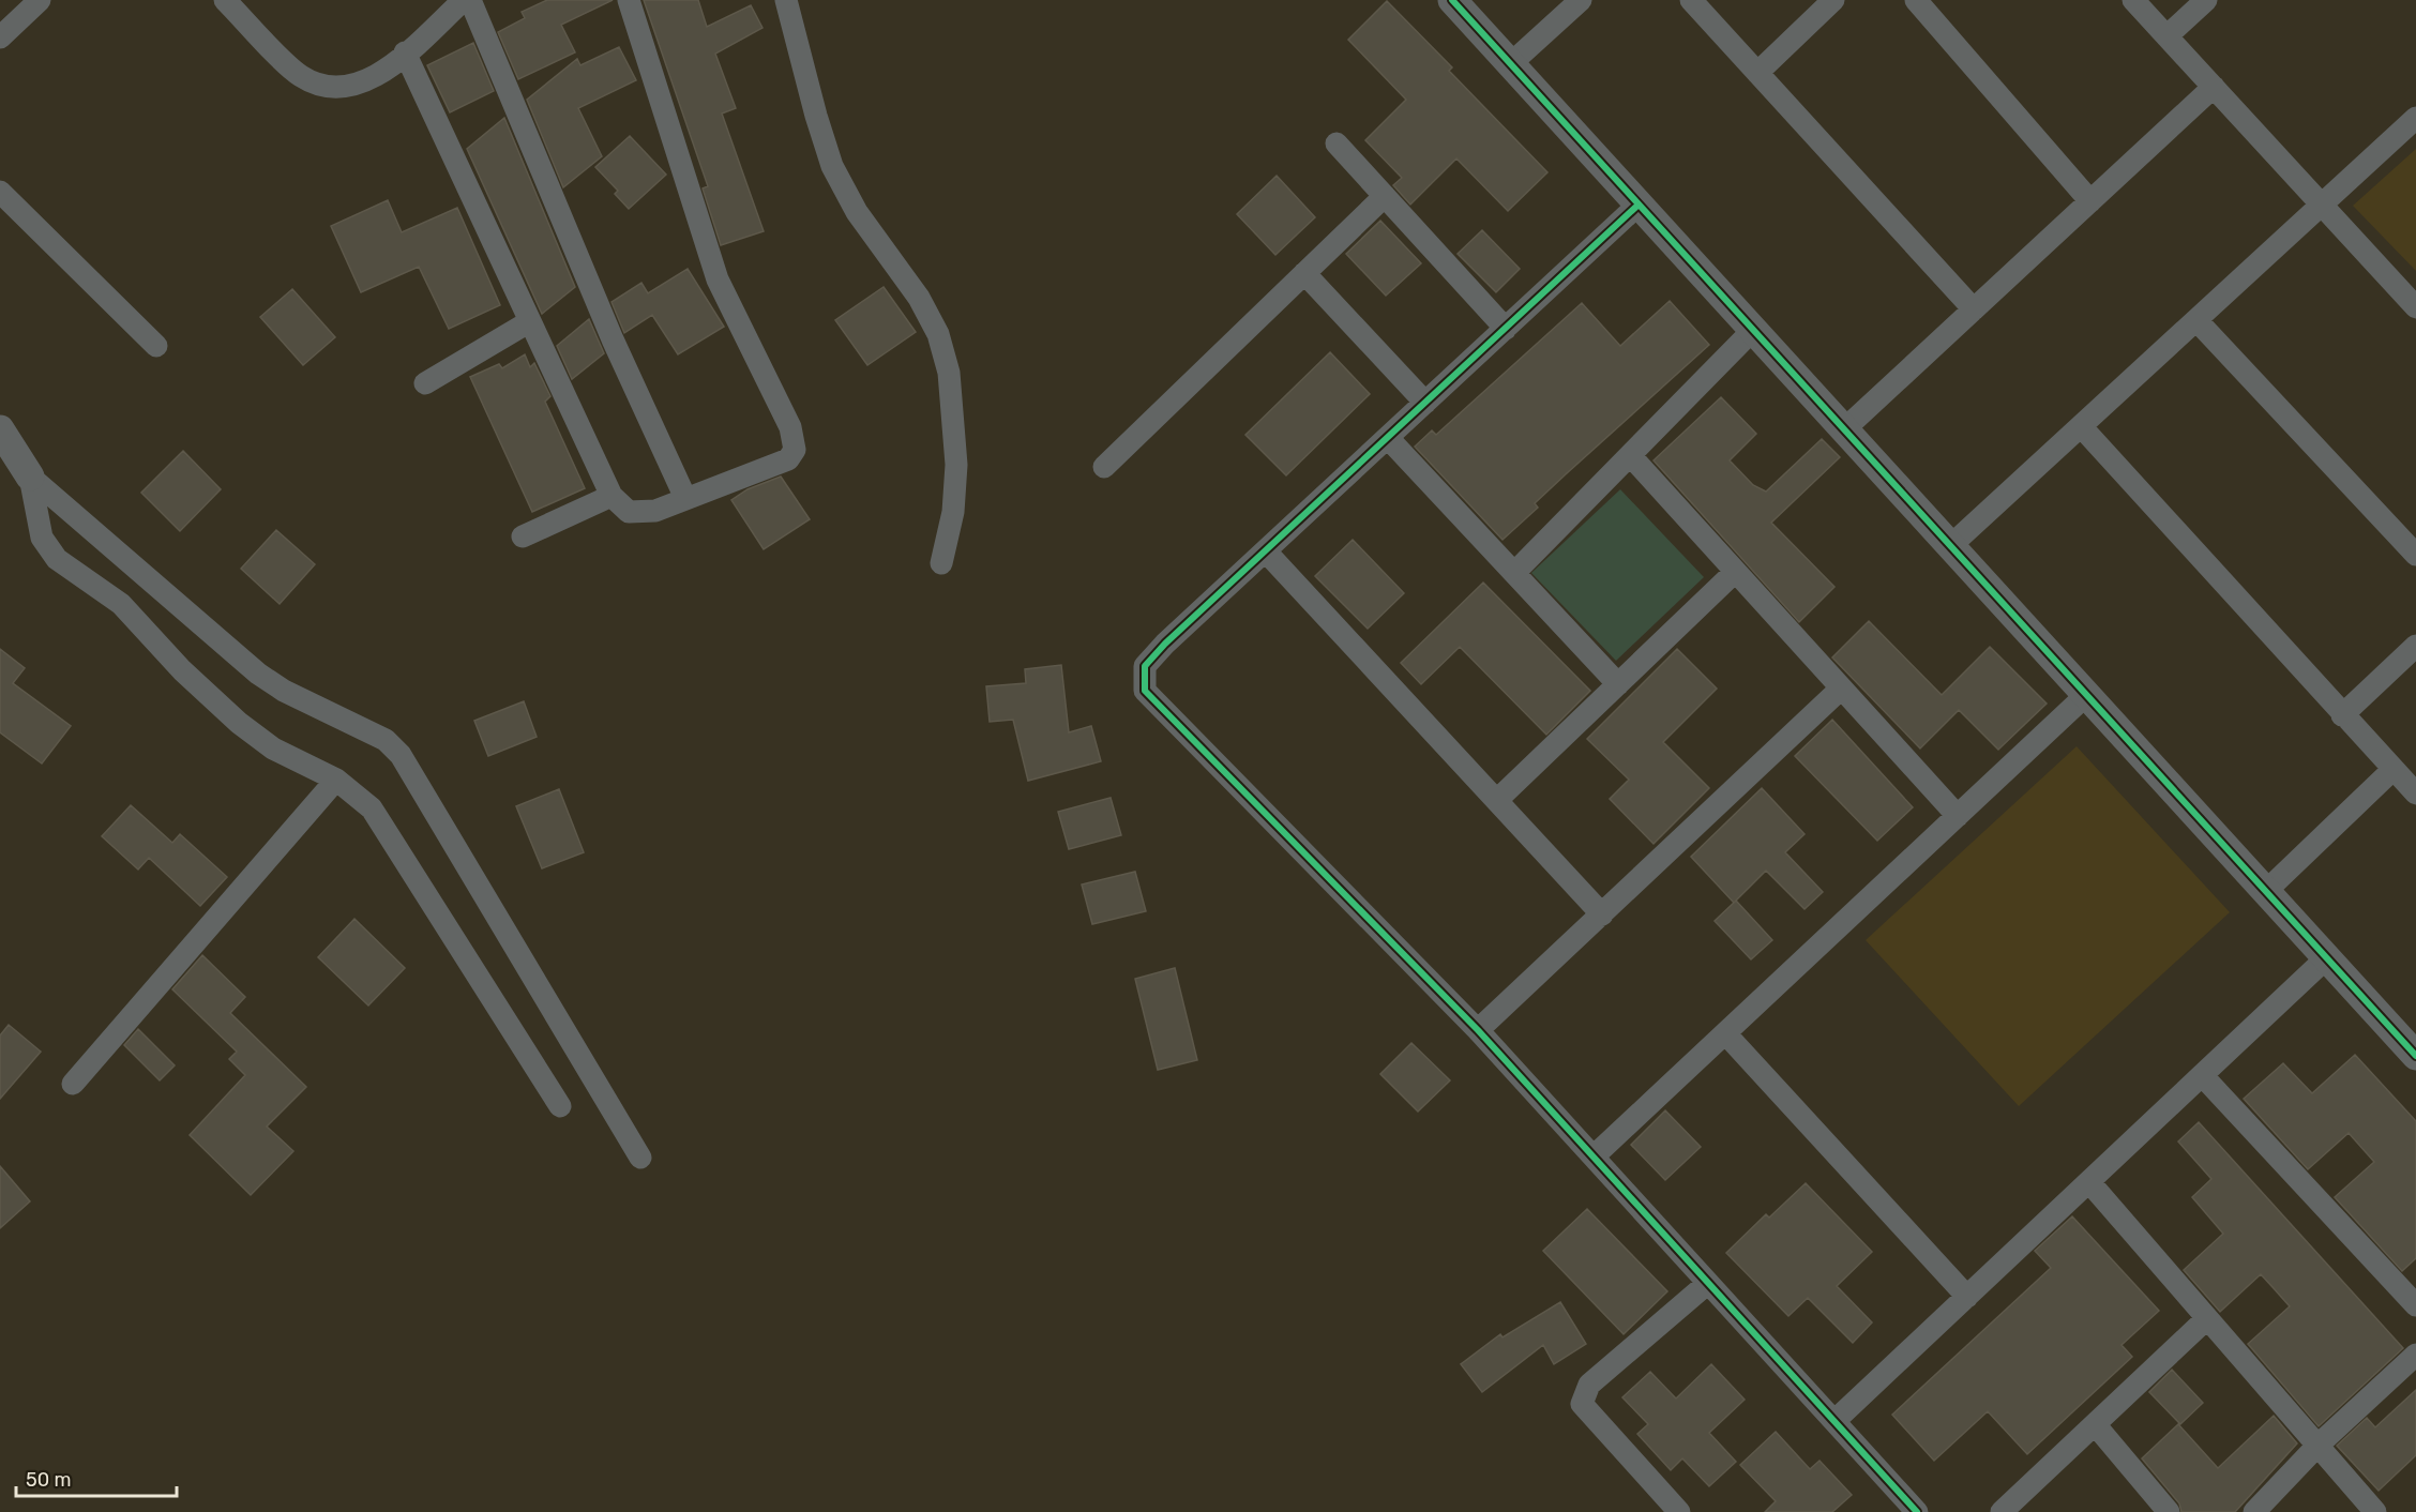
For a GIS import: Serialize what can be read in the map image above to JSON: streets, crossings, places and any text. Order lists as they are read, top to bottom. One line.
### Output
{"scale_bar":"50 m"}
